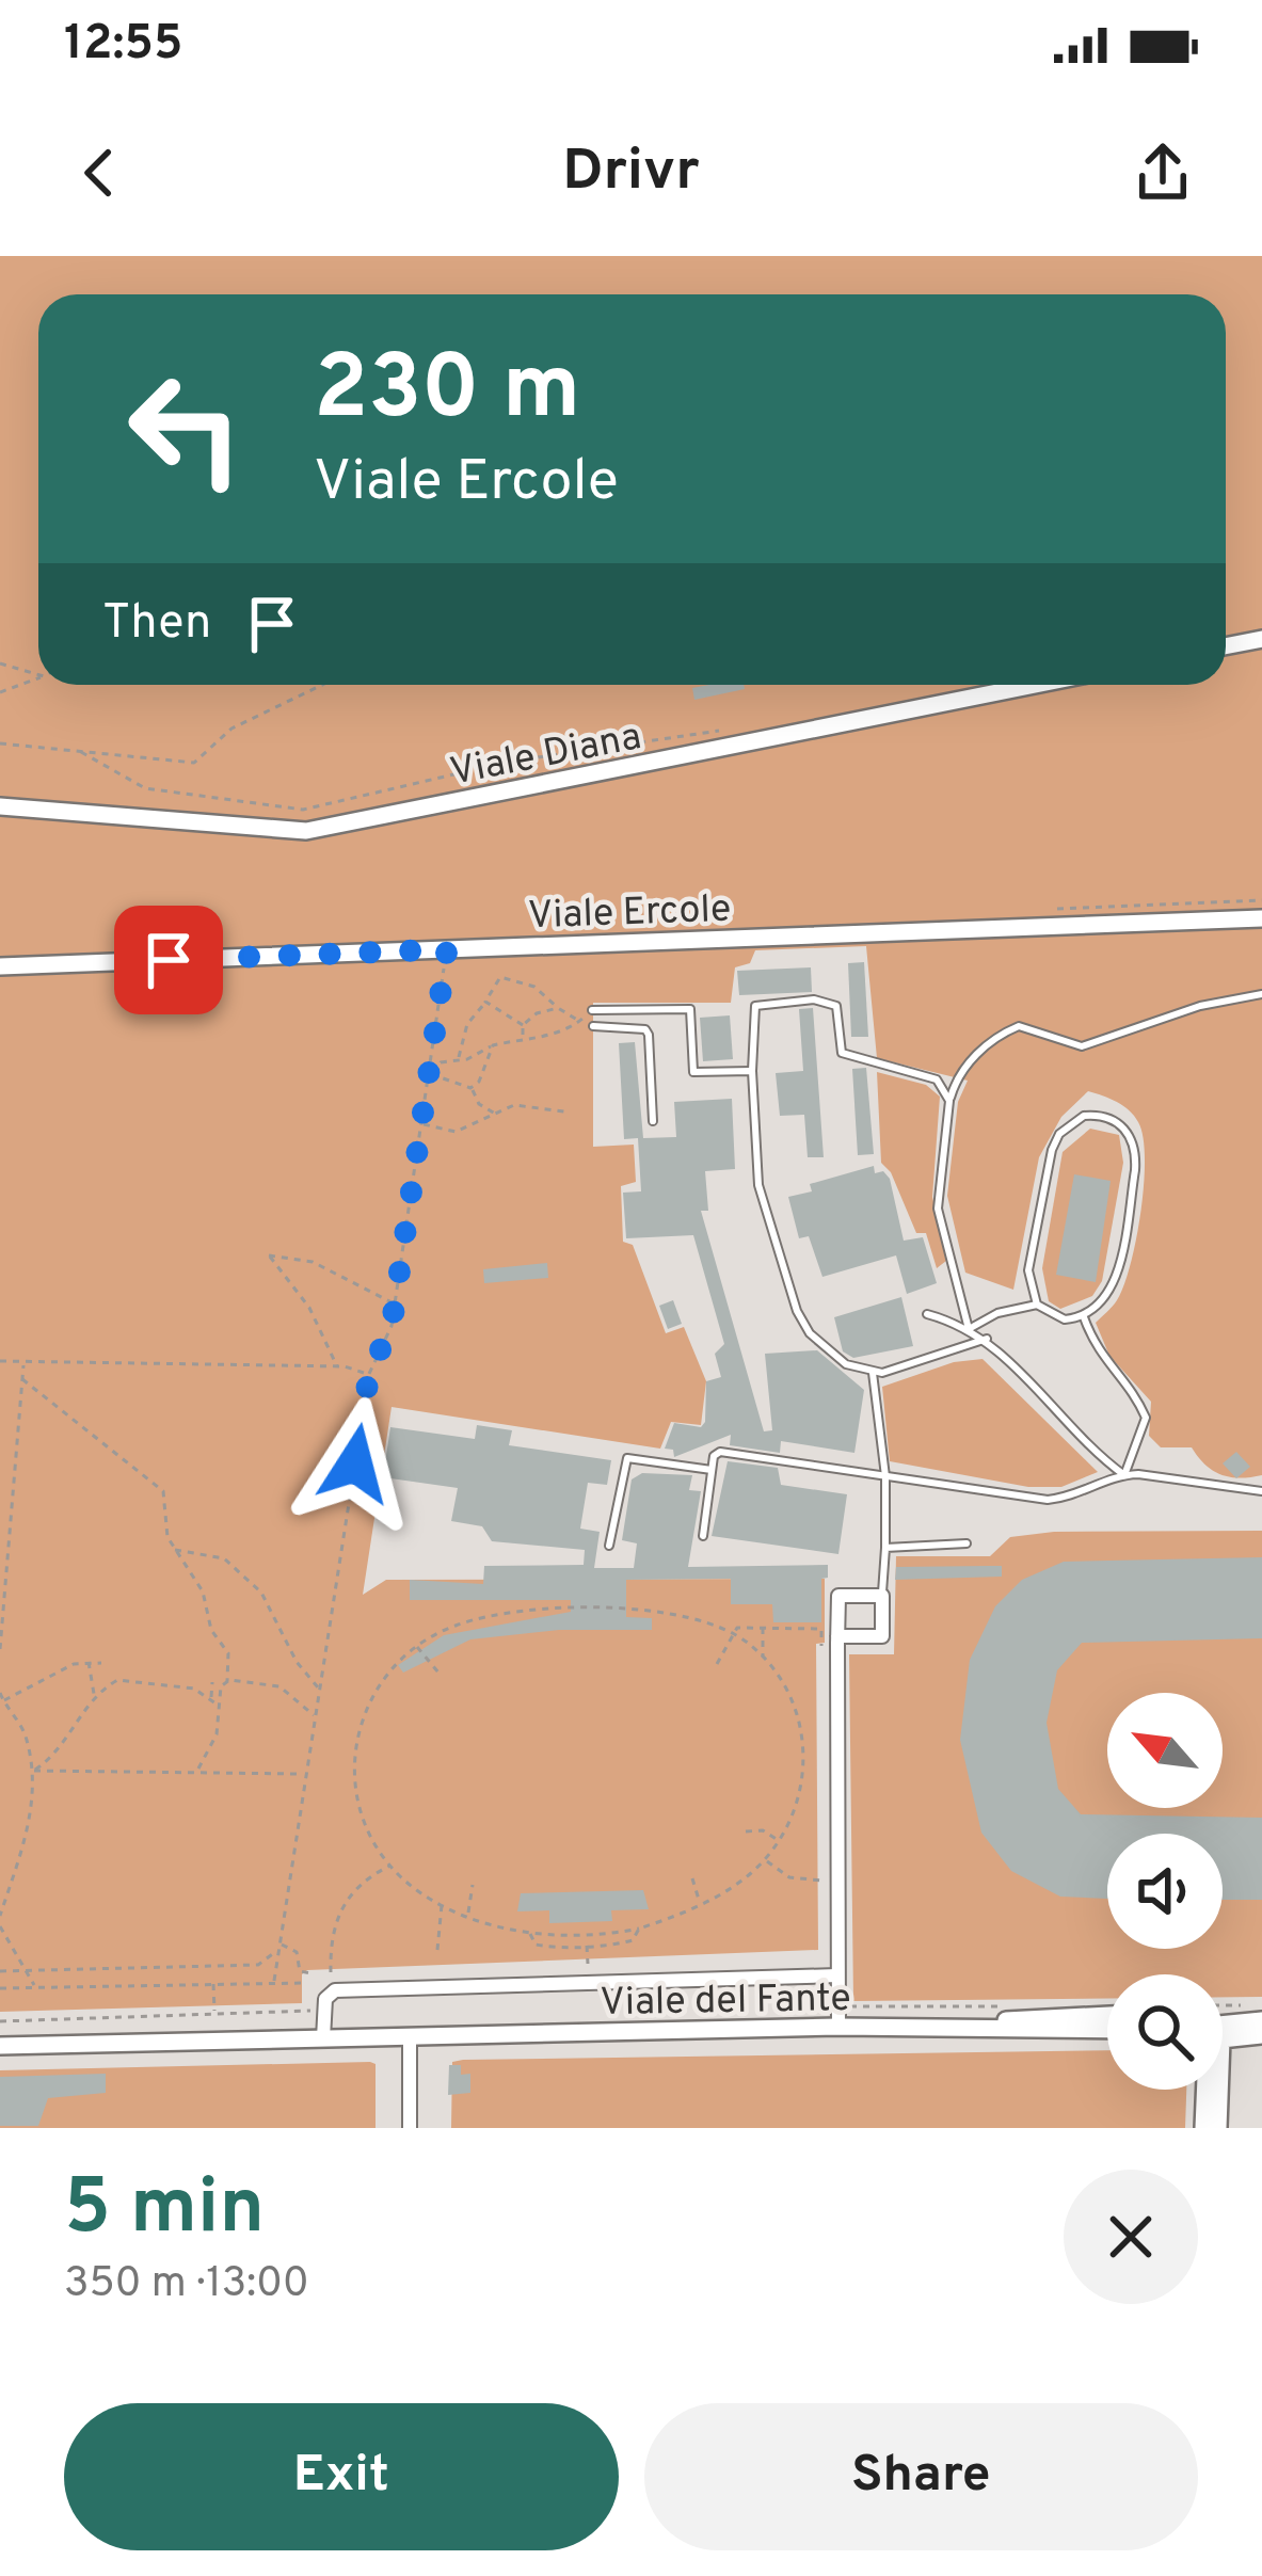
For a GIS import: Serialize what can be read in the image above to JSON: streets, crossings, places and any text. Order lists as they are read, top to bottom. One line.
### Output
{"streets":{"street":["Viale Diana","Viale Ercole","Viale del Fante"]},"north":"top left","page":{"status":"12:55","header":"Drivr","turn":["230 m","Viale Ercole"],"then":"Then","heading":["5 min","350 m · 13:00"],"buttons":["Exit","Share"]}}
